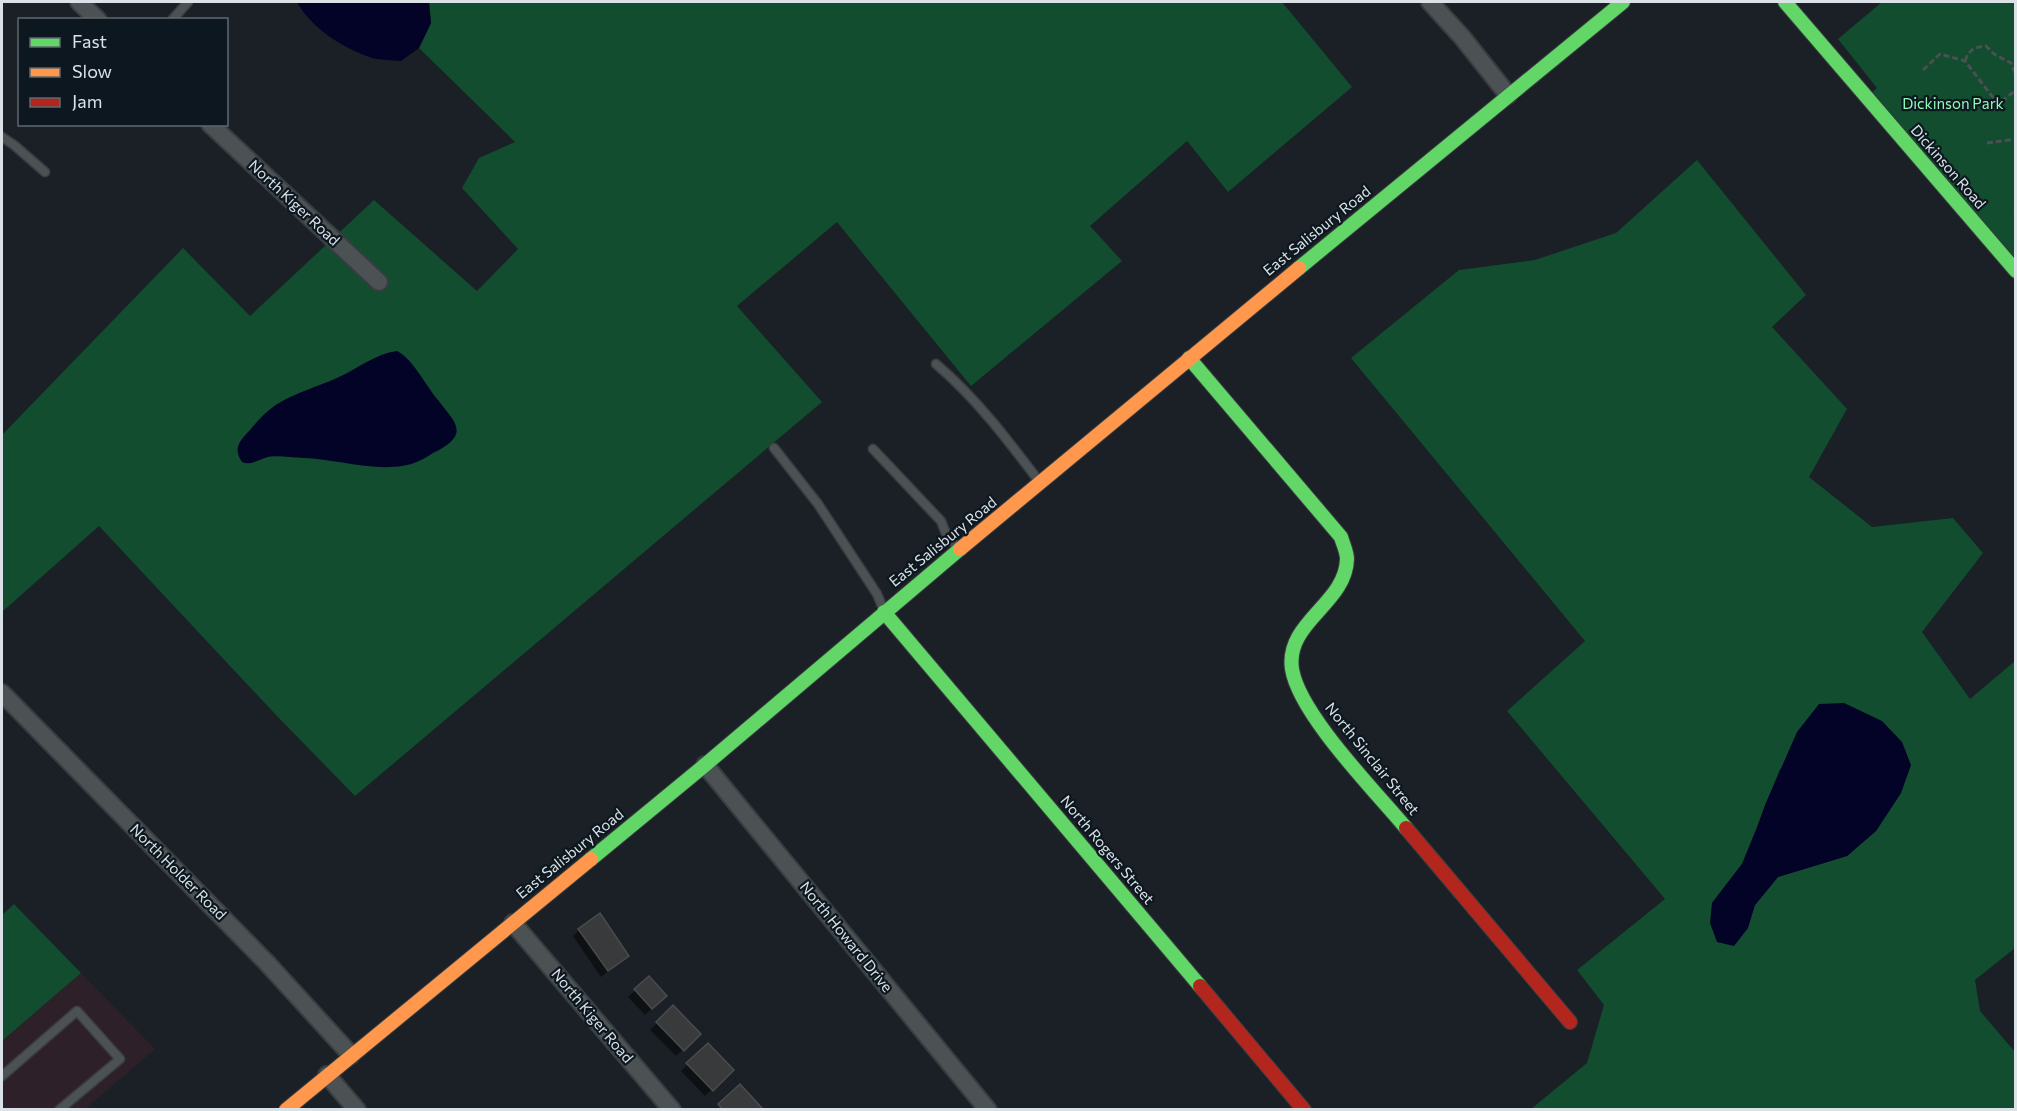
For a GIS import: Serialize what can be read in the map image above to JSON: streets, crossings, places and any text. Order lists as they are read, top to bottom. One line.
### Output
{"streets":{"street":["Dickinson Road","North Kiger Road","East Salisbury Road","North Sinclair Street","North Rogers Street","North Holder Road","North Howard Drive"]},"crossings":[["North Kiger Road","East Salisbury Road"],["East Salisbury Road","North Sinclair Street"],["East Salisbury Road","North Rogers Street"],["East Salisbury Road","North Holder Road"],["East Salisbury Road","North Howard Drive"]],"parks":["Dickinson Park"],"legend":["Fast","Slow","Jam"]}
